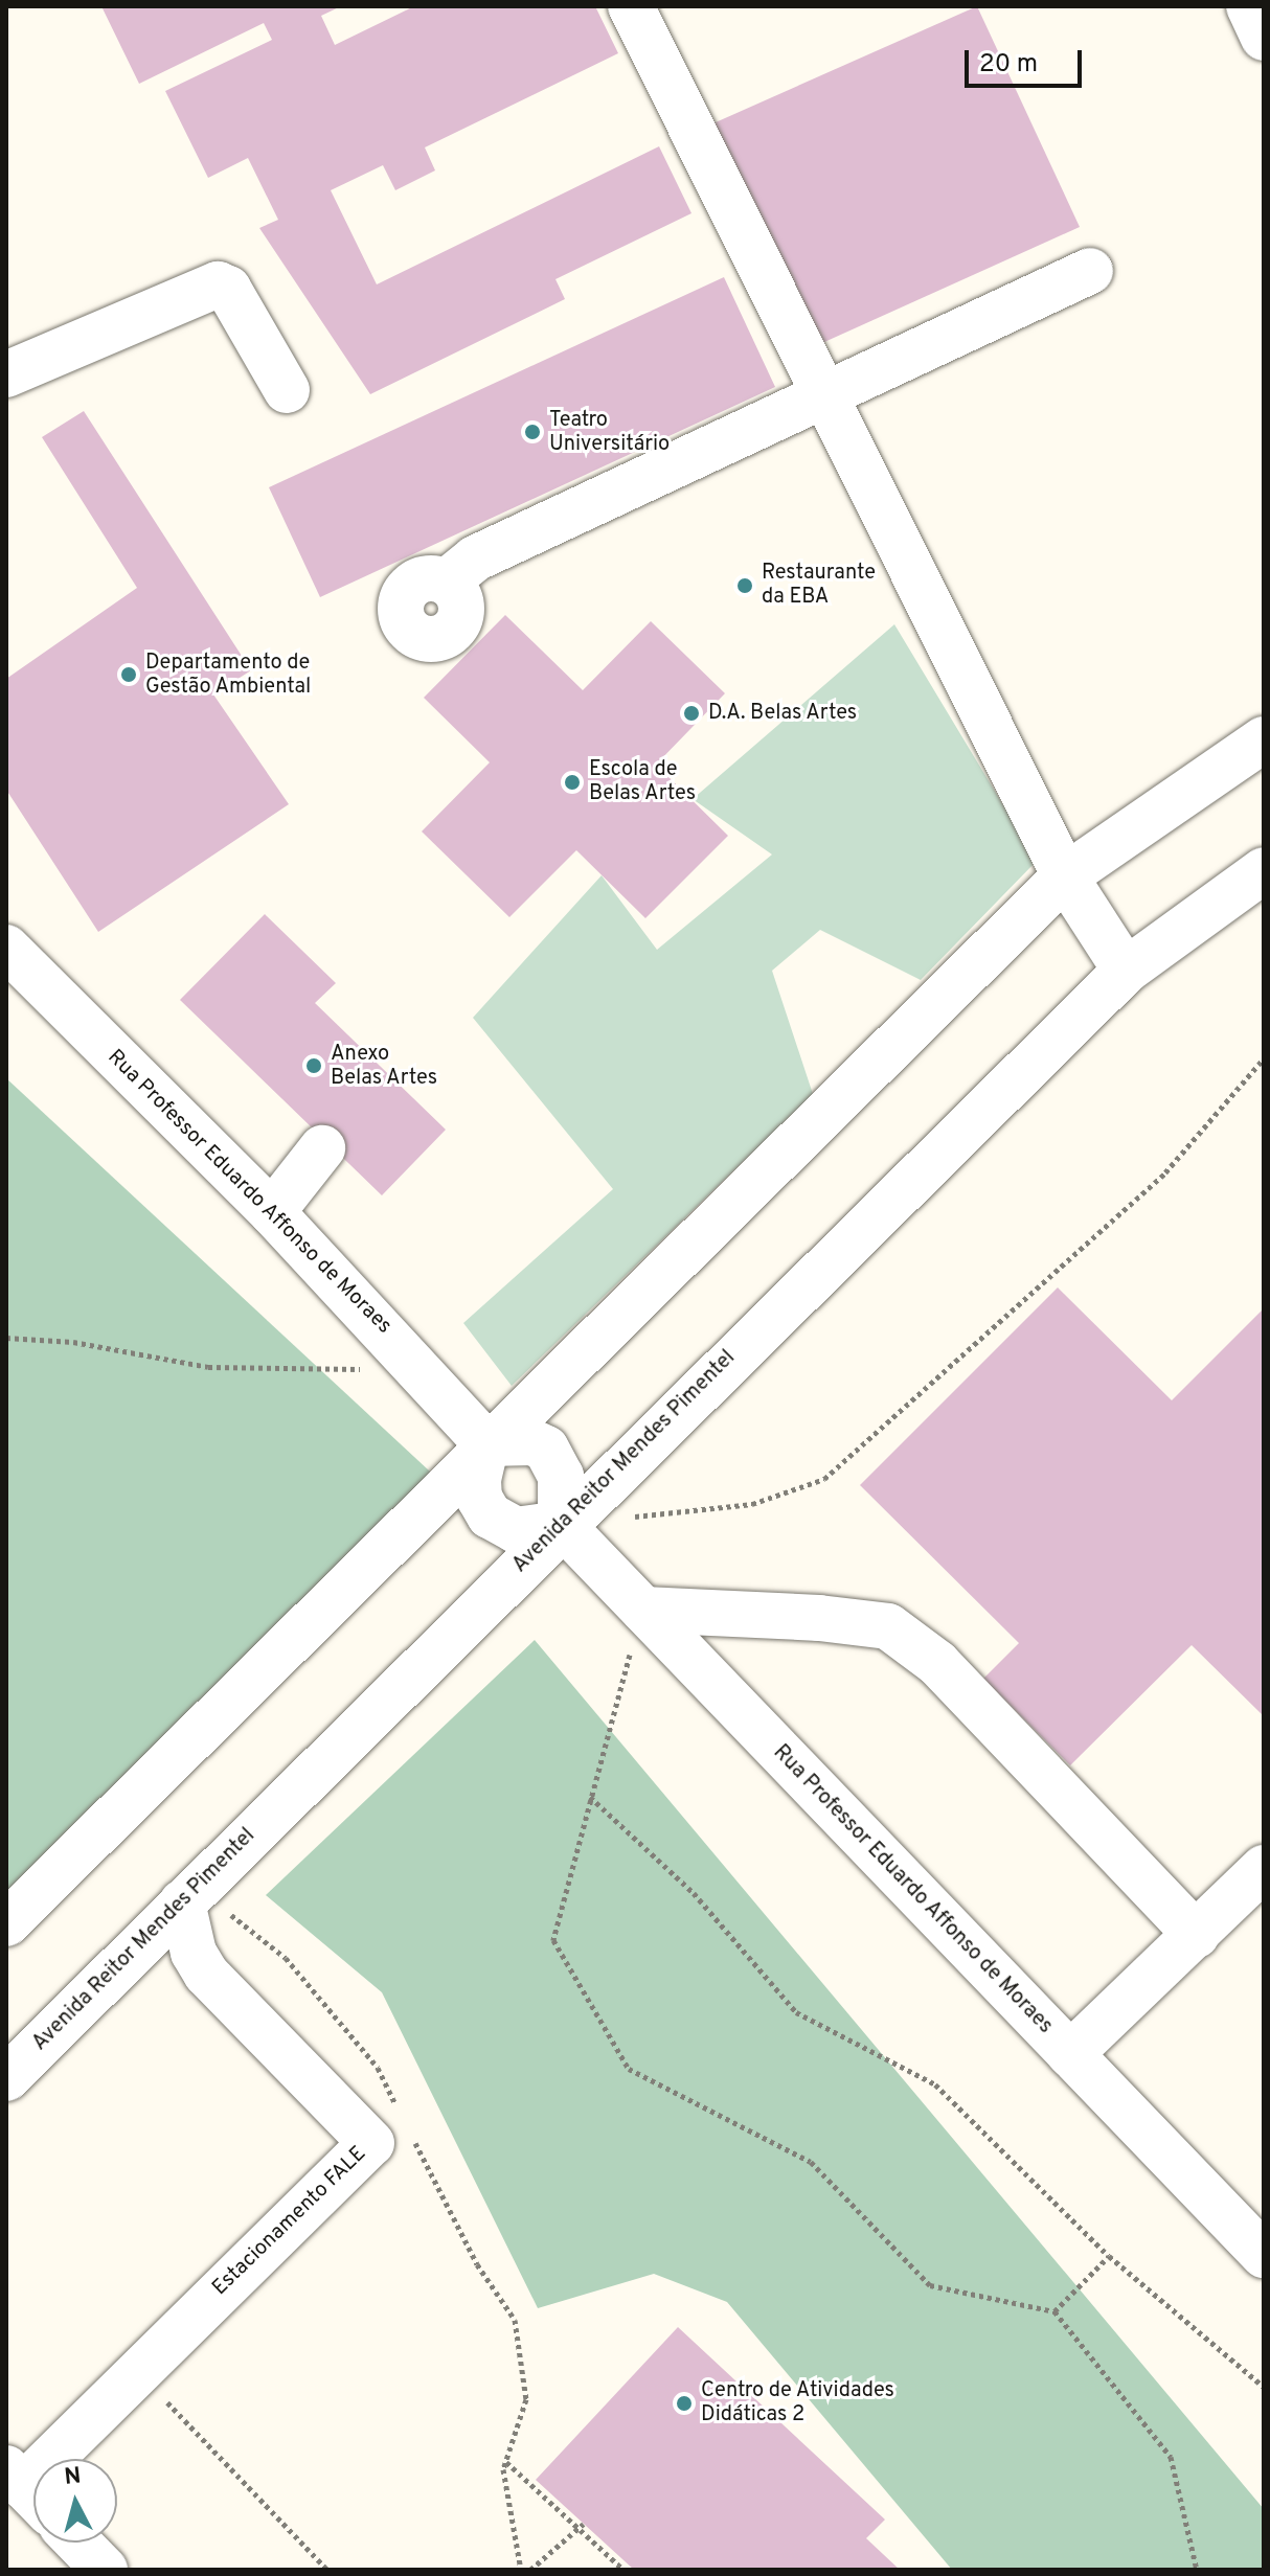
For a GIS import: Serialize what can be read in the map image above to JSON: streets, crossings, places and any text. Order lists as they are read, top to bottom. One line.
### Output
{"streets":{"main road":["Rua Professor Eduardo Affonso de Moraes","Avenida Reitor Mendes Pimentel","Estacionamento FALE"]},"crossings":[["Rua Professor Eduardo Affonso de Moraes","Avenida Reitor Mendes Pimentel"],["Avenida Reitor Mendes Pimentel","Estacionamento FALE"]],"places":["Teatro Universitário","Restaurante da EBA","Departamento de Gestão Ambiental","D.A. Belas Artes","Escola de Belas Artes","Anexo Belas Artes","Centro de Atividades Didáticas 2"],"scale_bar":"20 m","north":"top"}
